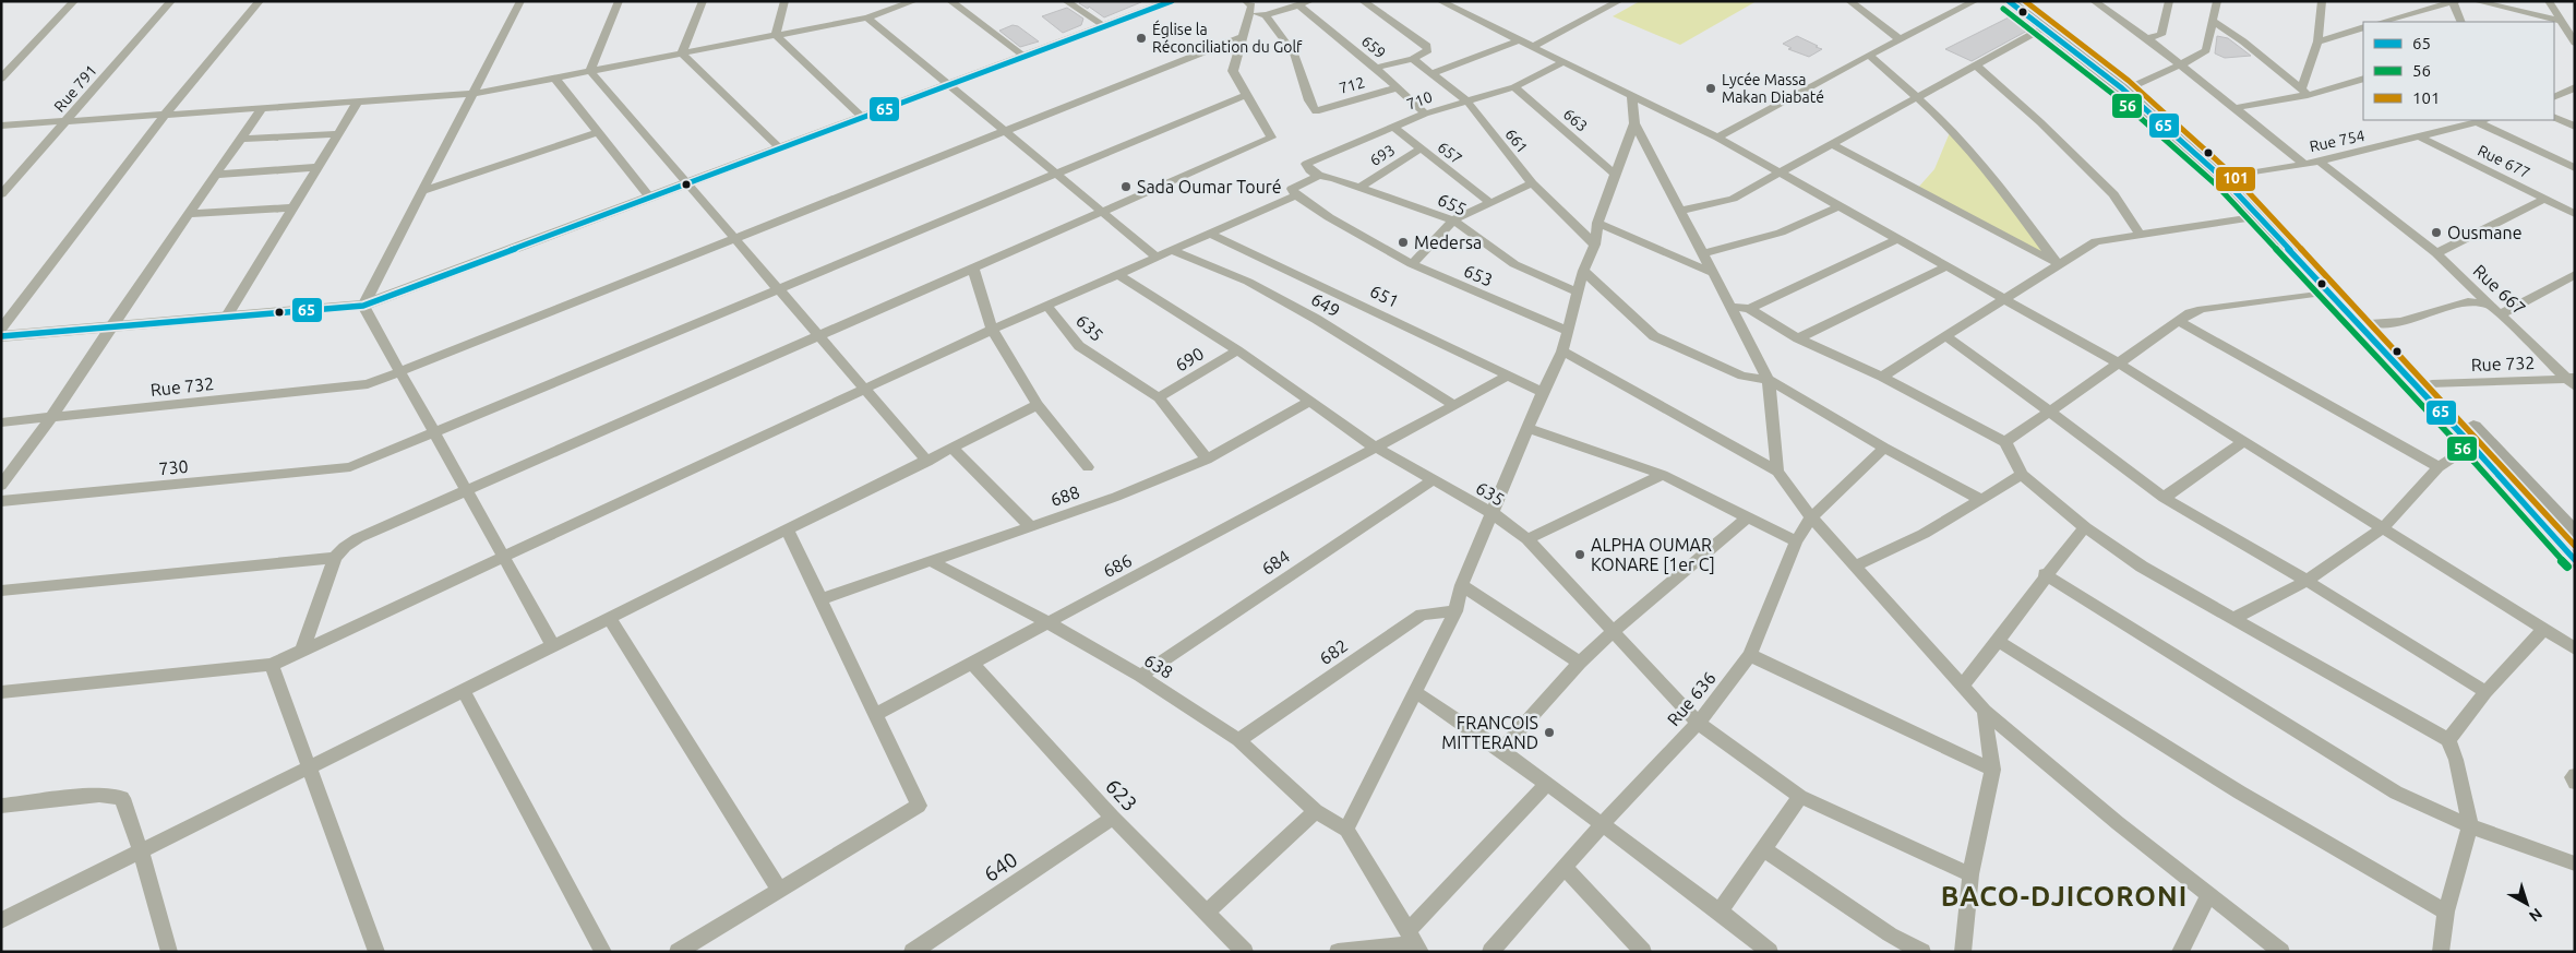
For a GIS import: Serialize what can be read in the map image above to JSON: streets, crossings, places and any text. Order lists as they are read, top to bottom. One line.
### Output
{"streets":{"street":["659","712","Rue 791","710","663","661","Rue 754","657","693","Rue 677","655","653","Rue 667","651","649","635","690","Rue 732","730","688","684","686","682","638","Rue 636","623","640"]},"crossings":[["659","712"],["659","710"],["710","663"],["710","661"],["710","657"],["710","655"],["Rue 754","Rue 677"],["Rue 754","Rue 667"],["657","693"],["693","655"],["Rue 667","Rue 732"],["651","686"],["649","686"],["635","690"],["635","688"],["635","684"],["635","686"],["635","Rue 636"],["688","638"],["684","638"],["686","638"],["686","623"],["682","638"],["623","640"]],"districts":["BACO-DJICORONI"],"places":["Église la Réconciliation du Golf","Lycée Massa Makan Diabaté","Sada Oumar Touré","Ousmane","Medersa","ALPHA OUMAR KONARE [1er C]","FRANCOIS MITTERAND"],"lines":["transit line 65","transit line 101","transit line 56"],"legend":["65","56","101"],"north":"bottom right"}
